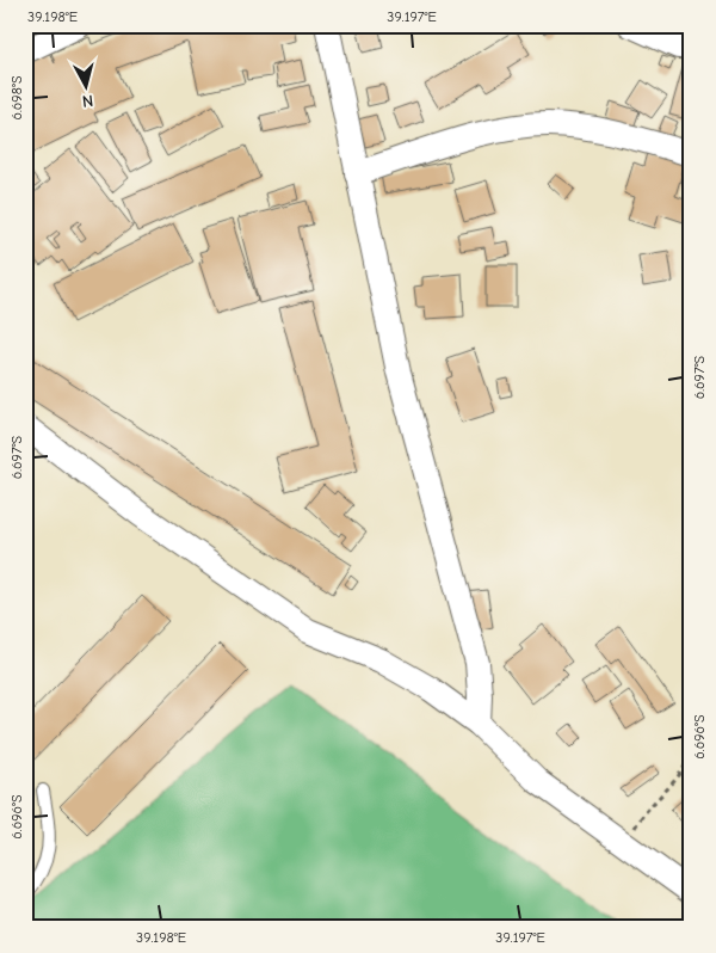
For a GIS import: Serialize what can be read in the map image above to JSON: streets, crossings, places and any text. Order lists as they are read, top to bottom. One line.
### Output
{"north":"bottom","coordinates":["39.198°E","39.197°E","6.698°S","6.697°S","6.696°S"]}
